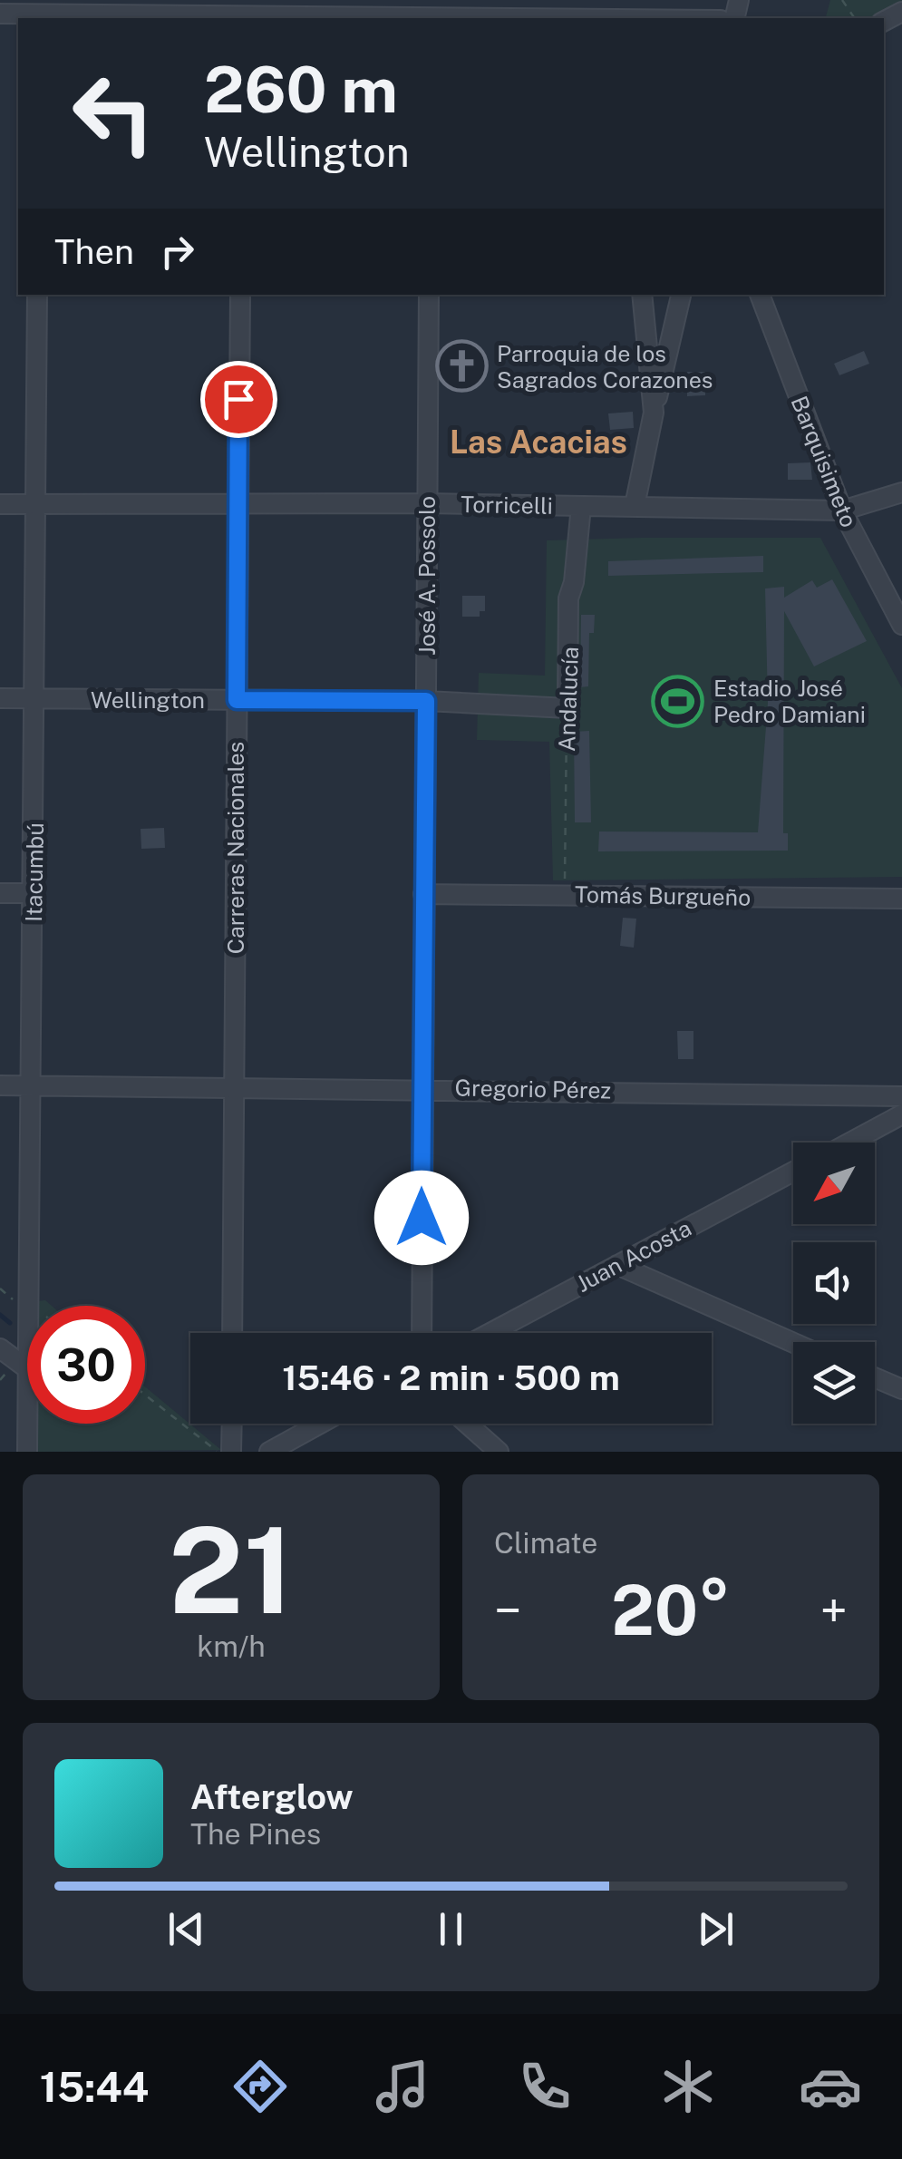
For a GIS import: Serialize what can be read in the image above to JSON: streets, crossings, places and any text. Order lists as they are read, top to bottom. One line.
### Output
{"streets":{"street":["Barquisimeto","Torricelli","José A. Possolo","Andalucía","Wellington","Carreras Nacionales","Itacumbú","Tomás Burgueño","Gregorio Pérez","Juan Acosta"]},"crossings":[["Barquisimeto","Torricelli"],["Torricelli","José A. Possolo"],["Torricelli","Andalucía"],["Torricelli","Carreras Nacionales"],["Torricelli","Itacumbú"],["José A. Possolo","Wellington"],["José A. Possolo","Tomás Burgueño"],["José A. Possolo","Gregorio Pérez"],["Andalucía","Wellington"],["Andalucía","Tomás Burgueño"],["Wellington","Carreras Nacionales"],["Wellington","Itacumbú"],["Carreras Nacionales","Gregorio Pérez"],["Itacumbú","Gregorio Pérez"]],"districts":["Las Acacias"],"places":{"church":["Parroquia de los Sagrados Corazones"],"sports":["Estadio José Pedro Damiani"]},"north":"bottom left","page":{"turn":["260 m","Wellington"],"then":"Then","limit":"30","trip":"15:46 · 2 min · 500 m","tile":[["21","km/h"],"Climate"],"heat":["−","20°","+"],"song":["Afterglow","The Pines"],"tabs":"15:44"}}
